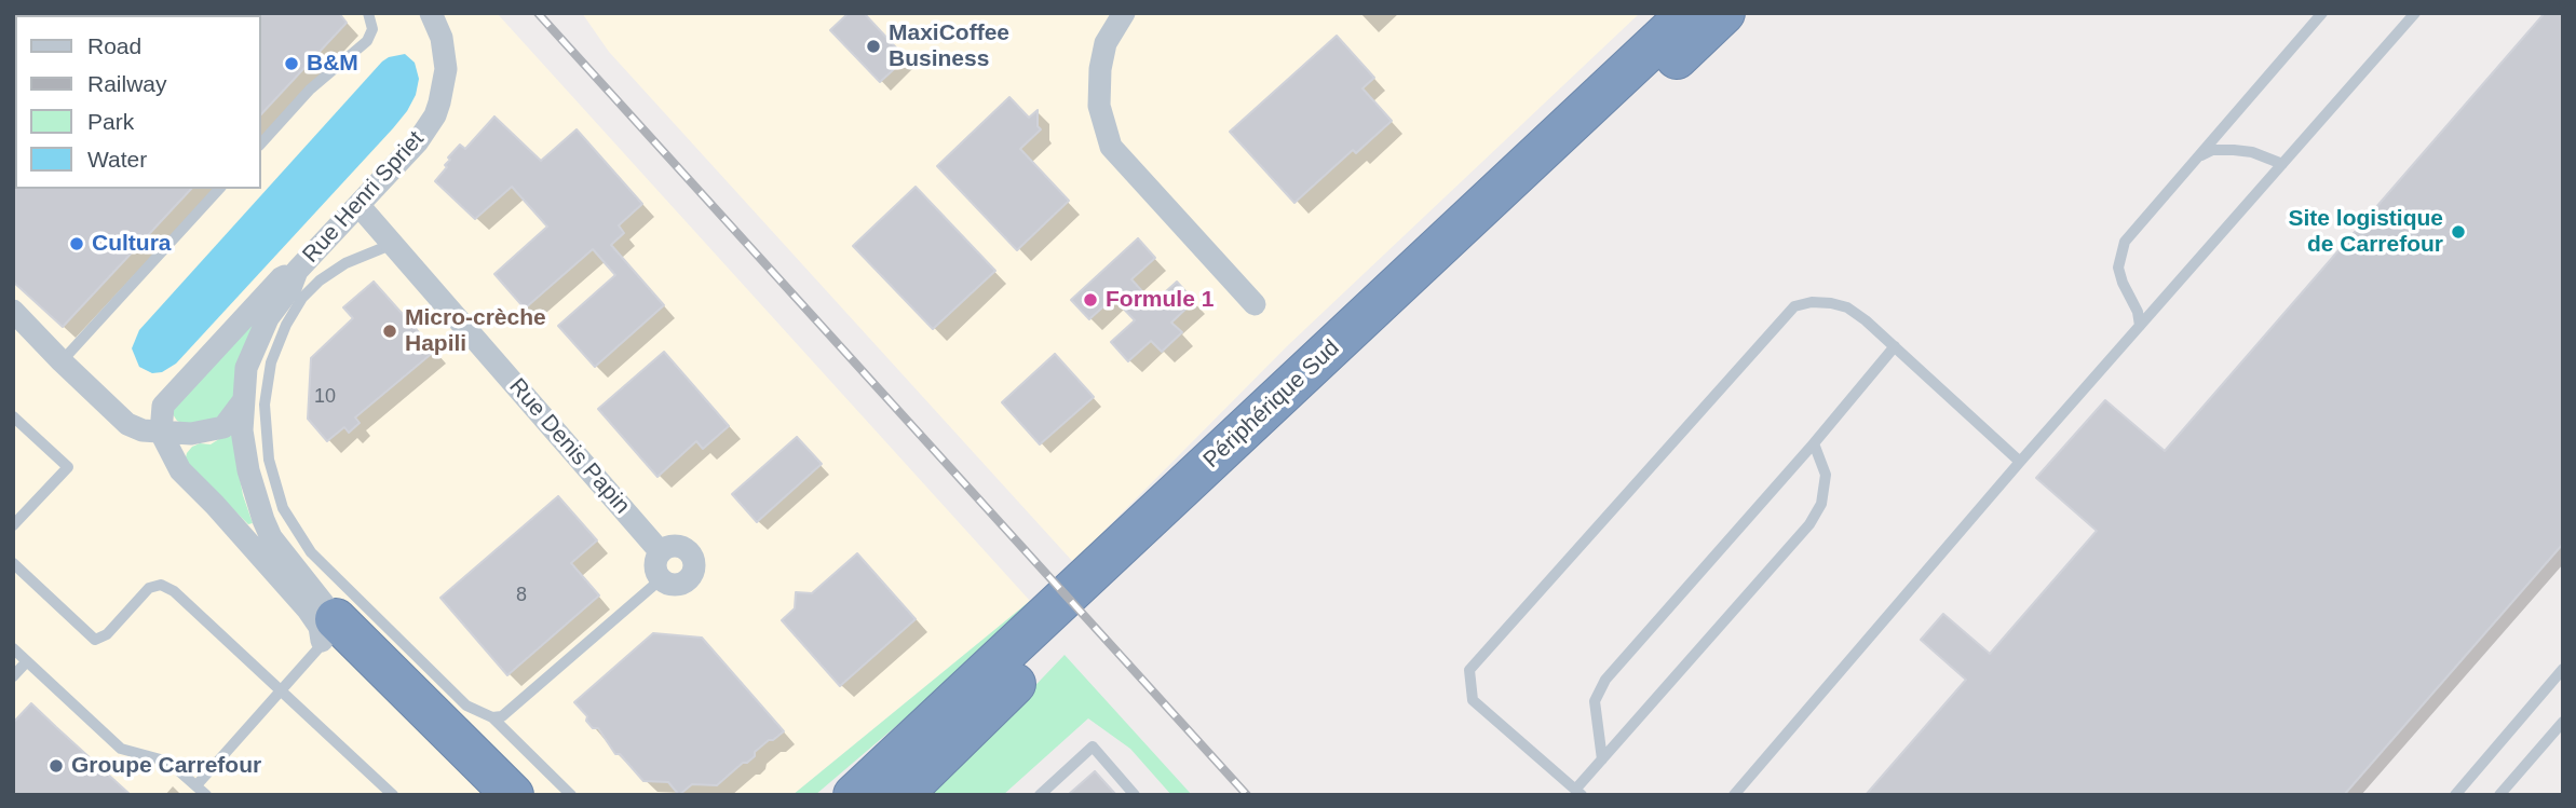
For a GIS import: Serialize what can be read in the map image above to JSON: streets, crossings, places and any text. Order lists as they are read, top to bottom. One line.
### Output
{"streets":{"highway":["Périphérique Sud"],"street":["Rue Henri Spriet","Rue Denis Papin"]},"crossings":[["Rue Henri Spriet","Rue Denis Papin"]],"places":["MaxiCoffee Business","B&M","Site logistique de Carrefour","Cultura","Formule 1","Micro-crèche Hapili","Groupe Carrefour"],"house_numbers":["10","8"],"legend":["Road","Railway","Park","Water"]}
